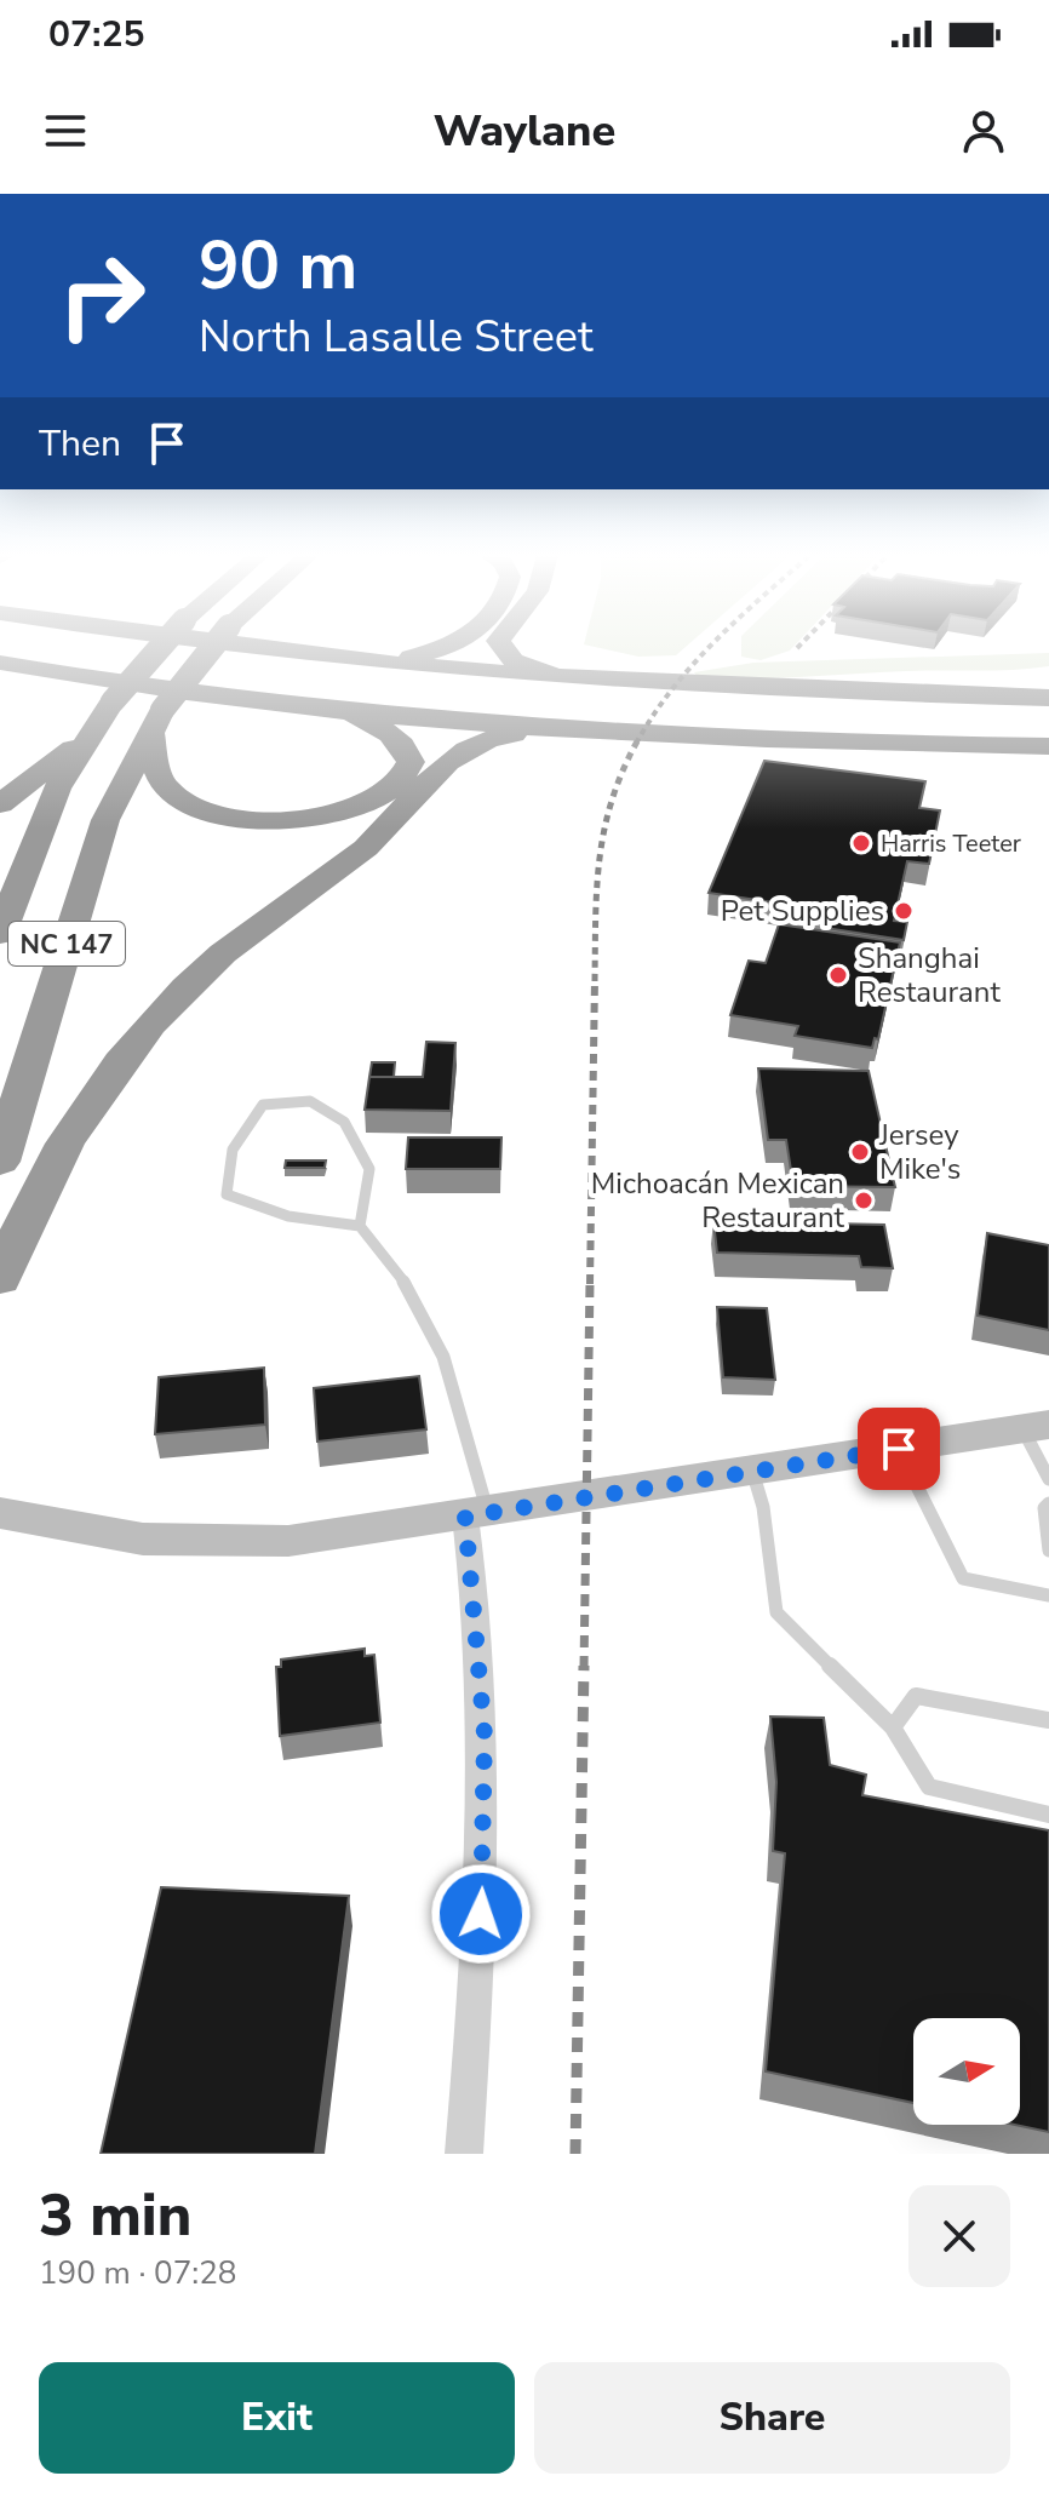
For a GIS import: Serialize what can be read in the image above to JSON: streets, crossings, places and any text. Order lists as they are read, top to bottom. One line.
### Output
{"streets":{"highway":["NC 147"]},"places":["Harris Teeter","Pet Supplies","Shanghai Restaurant","Jersey Mike's","Michoacán Mexican Restaurant"],"north":"right","page":{"status":"07:25","header":"Waylane","turn":["90 m","North Lasalle Street"],"then":"Then","heading":["3 min","190 m · 07:28"],"buttons":["Exit","Share"]}}
